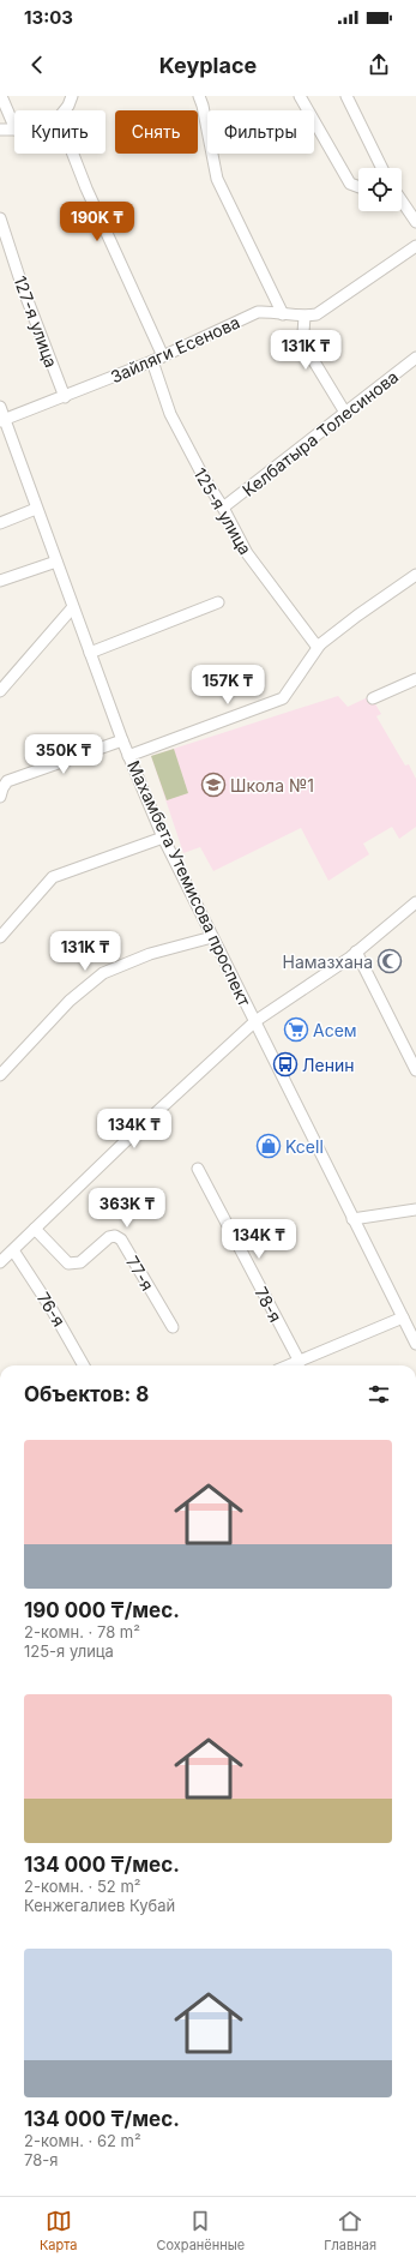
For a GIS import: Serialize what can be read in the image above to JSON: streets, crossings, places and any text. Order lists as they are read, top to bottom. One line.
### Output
{"streets":{"street":["127-я улица","Зайляги Есенова","Келбатыра Толесинова","125-я улица","Махамбета Утемисова проспект","77-я","78-я","76-я"]},"crossings":[["127-я улица","Зайляги Есенова"],["Зайляги Есенова","125-я улица"],["Зайляги Есенова","Махамбета Утемисова проспект"],["Келбатыра Толесинова","125-я улица"]],"places":{"school or university":["Школа №1"],"mosque":["Намазхана"],"supermarket":["Асем"],"bus stop":["Ленин"],"shop":["Kcell"]},"page":{"status":"13:03","header":"Keyplace","chip":["Купить","Снять","Фильтры"],"price":["190K ₸","131K ₸","157K ₸","350K ₸","131K ₸","134K ₸","363K ₸","134K ₸"],"heading":"Объектов: 8","list":[{"name":"190 000 ₸/мес.","note":"2-комн. · 78 m² · 125-я улица"},{"name":"134 000 ₸/мес.","note":"2-комн. · 52 m² · Кенжегалиев Кубай"},{"name":"134 000 ₸/мес.","note":"2-комн. · 62 m² · 78-я"}],"tabs":["Карта","Сохранённые","Главная"]}}
